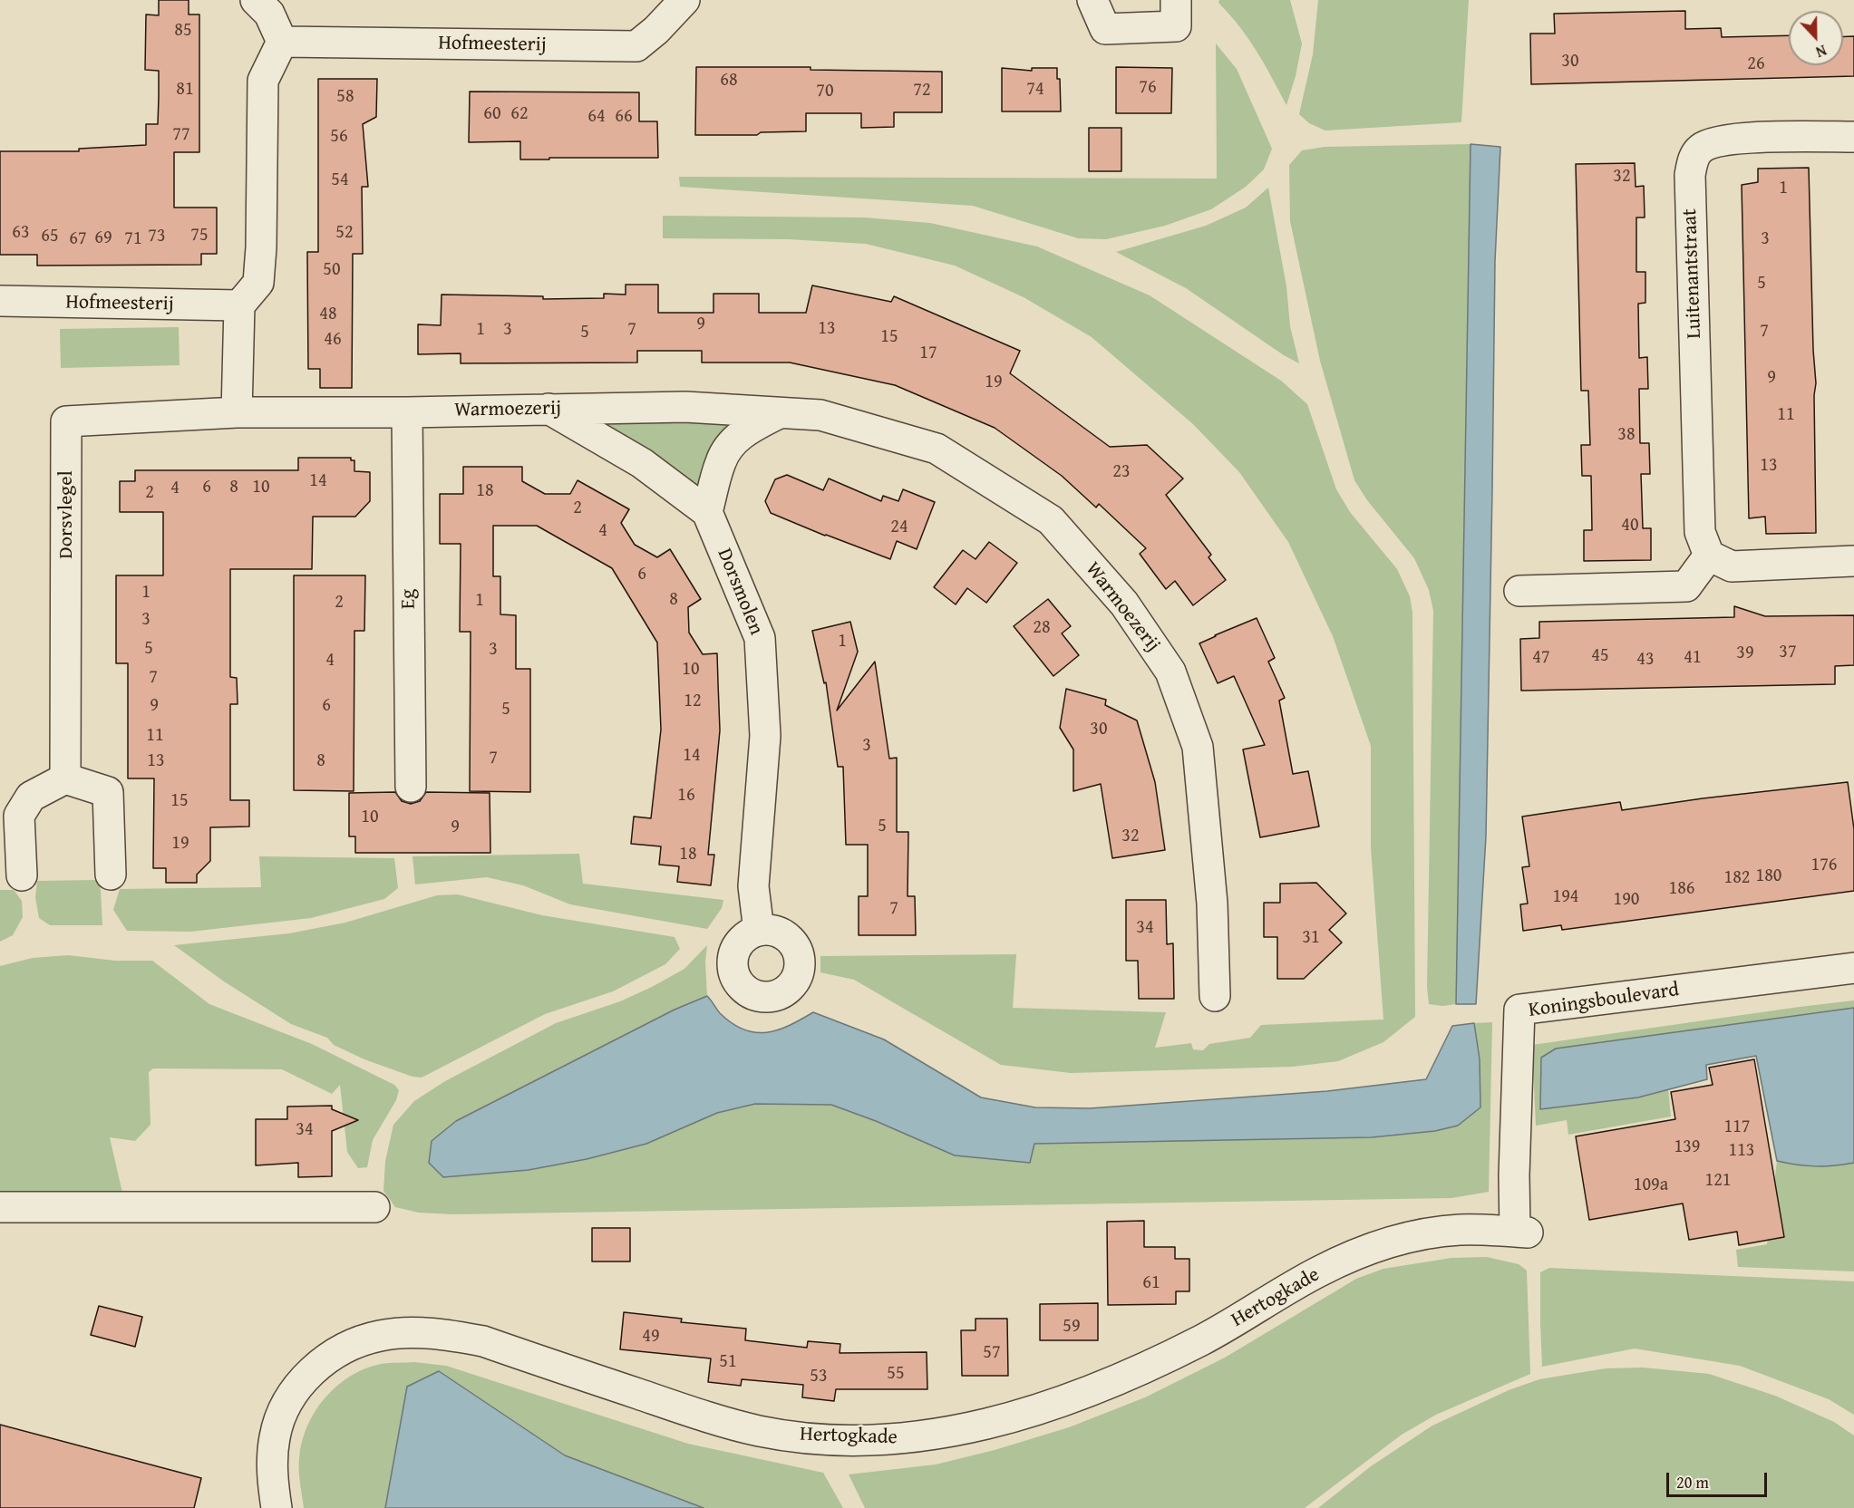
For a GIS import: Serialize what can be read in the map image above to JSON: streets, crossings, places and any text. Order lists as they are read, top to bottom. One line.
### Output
{"streets":{"street":["Hofmeesterij","Luitenantstraat","Warmoezerij","Dorsvlegel","Dorsmolen","Eg","Koningsboulevard","Hertogkade"]},"crossings":[["Warmoezerij","Dorsvlegel"],["Warmoezerij","Dorsmolen"],["Warmoezerij","Eg"],["Koningsboulevard","Hertogkade"]],"house_numbers":["85","30","26","68","76","81","74","72","70","58","60","62","64","66","77","56","32","54","1","63","52","75","65","73","69","67","71","3","50","5","48","9","13","1","3","7","7","5","15","46","17","9","19","11","38","13","23","14","6","8","10","4","18","2","2","40","24","4","6","1","8","1","2","3","28","1","5","3","37","39","45","47","41","43","4","10","7","12","9","6","5","30","11","3","14","7","13","8","16","15","10","5","9","32","19","18","176","180","182","186","194","190","7","34","31","117","34","139","113","121","109a","61","59","49","57","51","55","53"],"scale_bar":"20 m","north":"bottom"}
